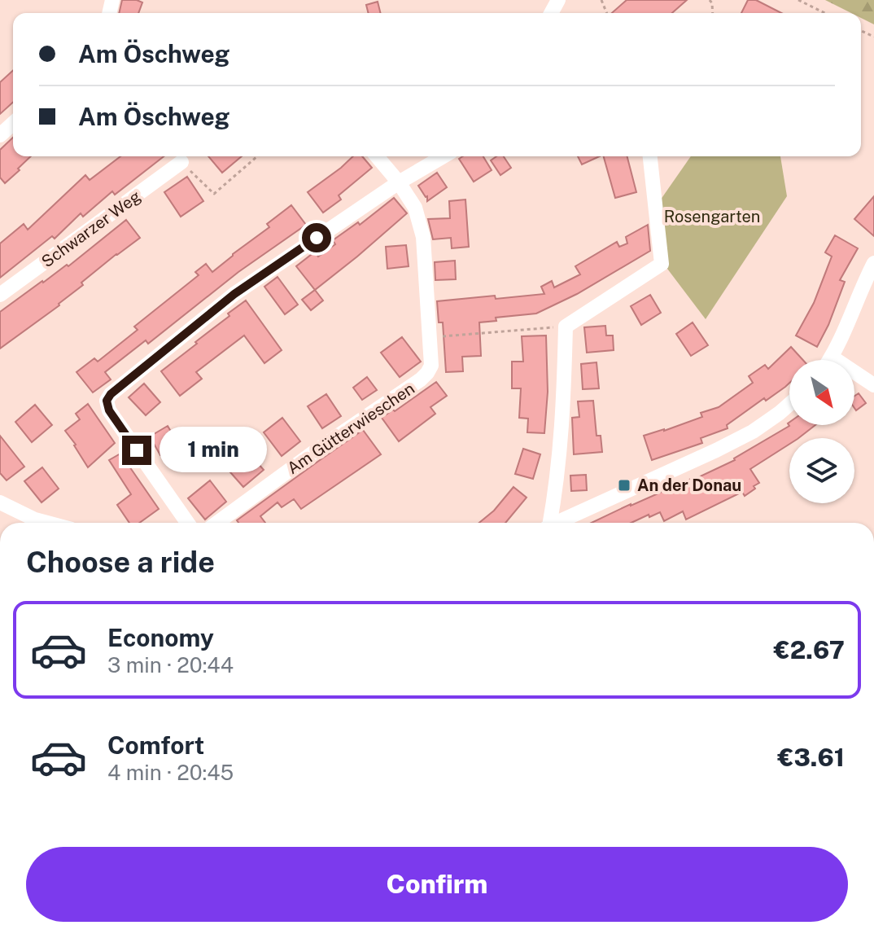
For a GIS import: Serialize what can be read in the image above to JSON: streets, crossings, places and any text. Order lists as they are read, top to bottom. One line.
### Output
{"streets":{"street":["Schwarzer Weg","Am Gütterwieschen"]},"parks":["Rosengarten"],"places":{"transit":["An der Donau"]},"north":"bottom right","page":{"banner":["Am Öschweg","Am Öschweg"],"bubble":"1 min","heading":"Choose a ride","list":[{"name":"Economy","note":"3 min · 20:44","value":"€2.67"},{"name":"Comfort","note":"4 min · 20:45","value":"€3.61"}],"buttons":"Confirm"}}
